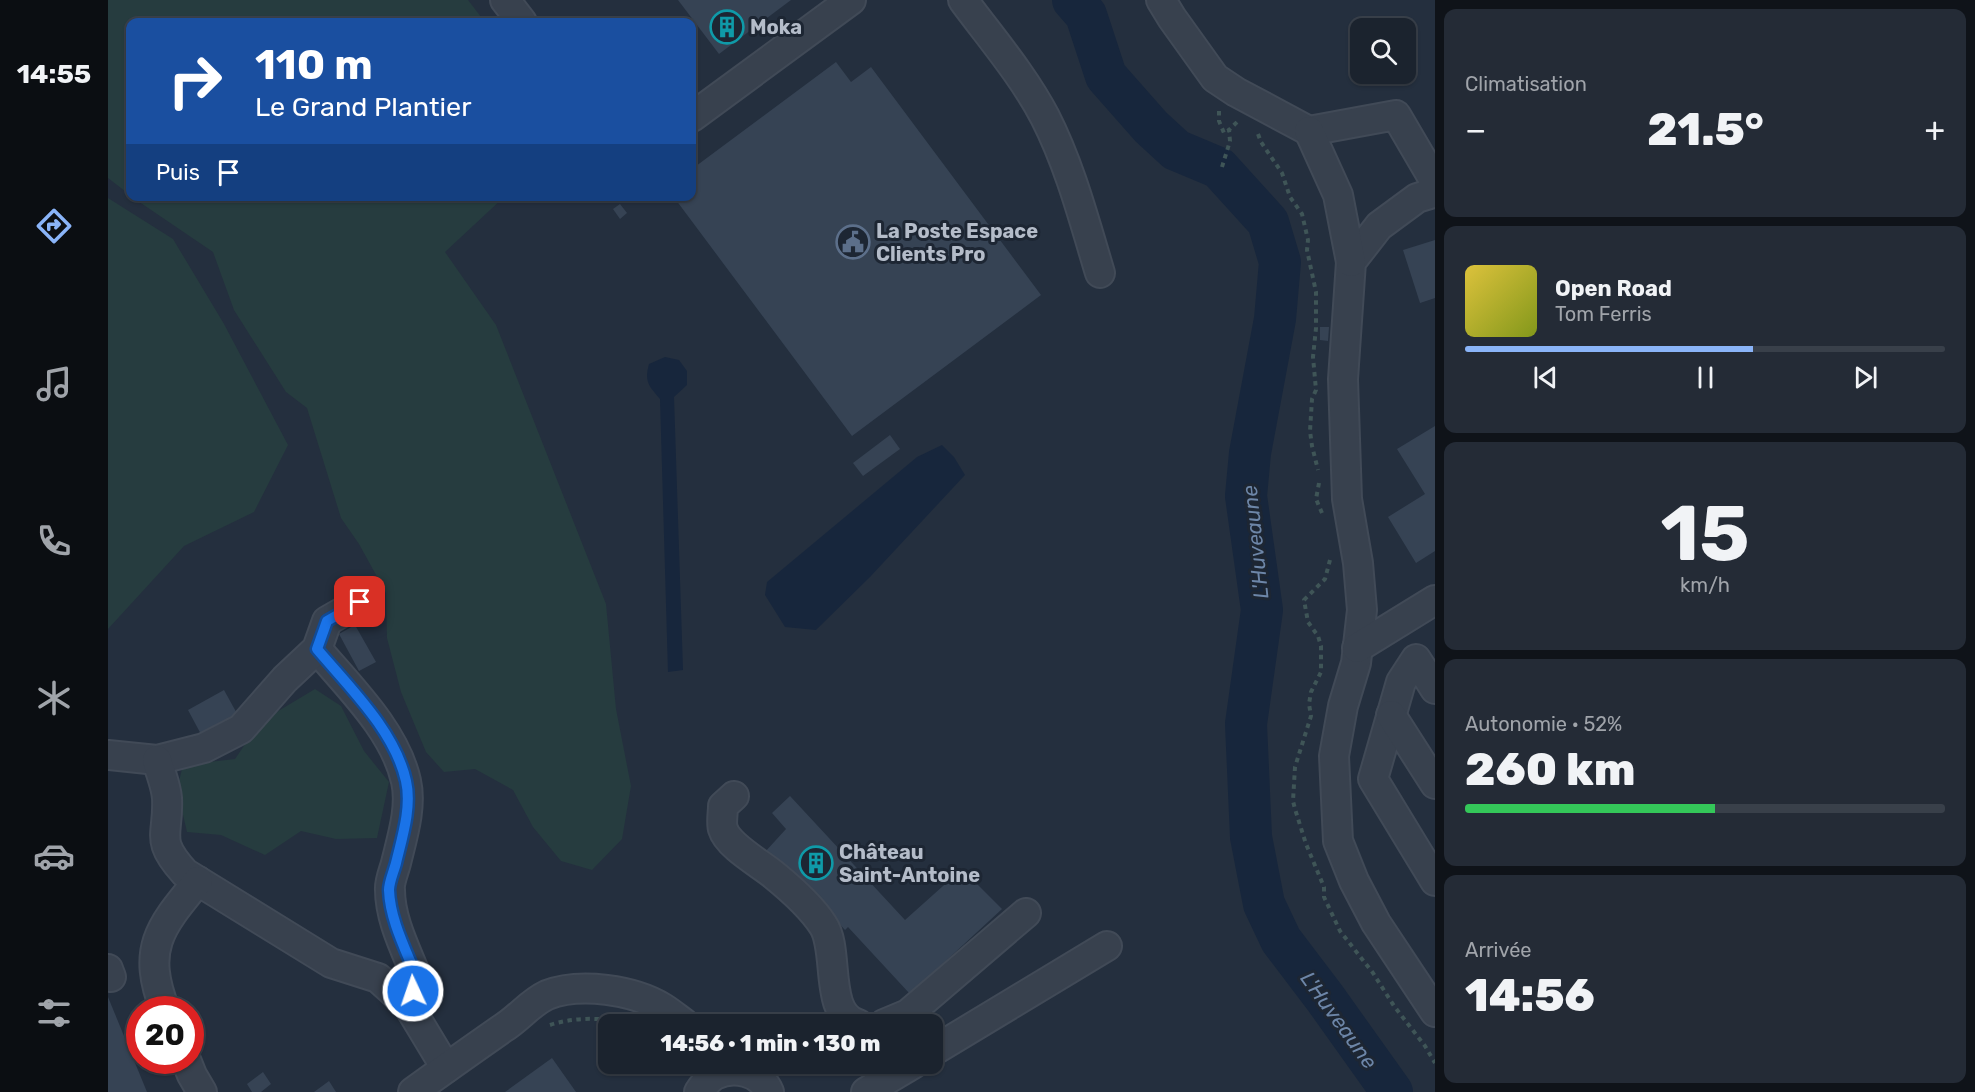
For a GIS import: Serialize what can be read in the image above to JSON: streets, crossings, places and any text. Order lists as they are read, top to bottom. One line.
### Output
{"water":["L'Huveaune"],"places":{"building":["Moka","Château Saint-Antoine"],"public building":["La Poste Espace Clients Pro"]},"page":{"tabs":"14:55","tile":["Climatisation",["15","km/h"],["Autonomie · 52%","260 km"],["Arrivée","14:56"]],"turn":["110 m","Le Grand Plantier"],"heat":["−","21.5°","+"],"then":"Puis","song":["Open Road","Tom Ferris"],"limit":"20","trip":"14:56 · 1 min · 130 m"}}
